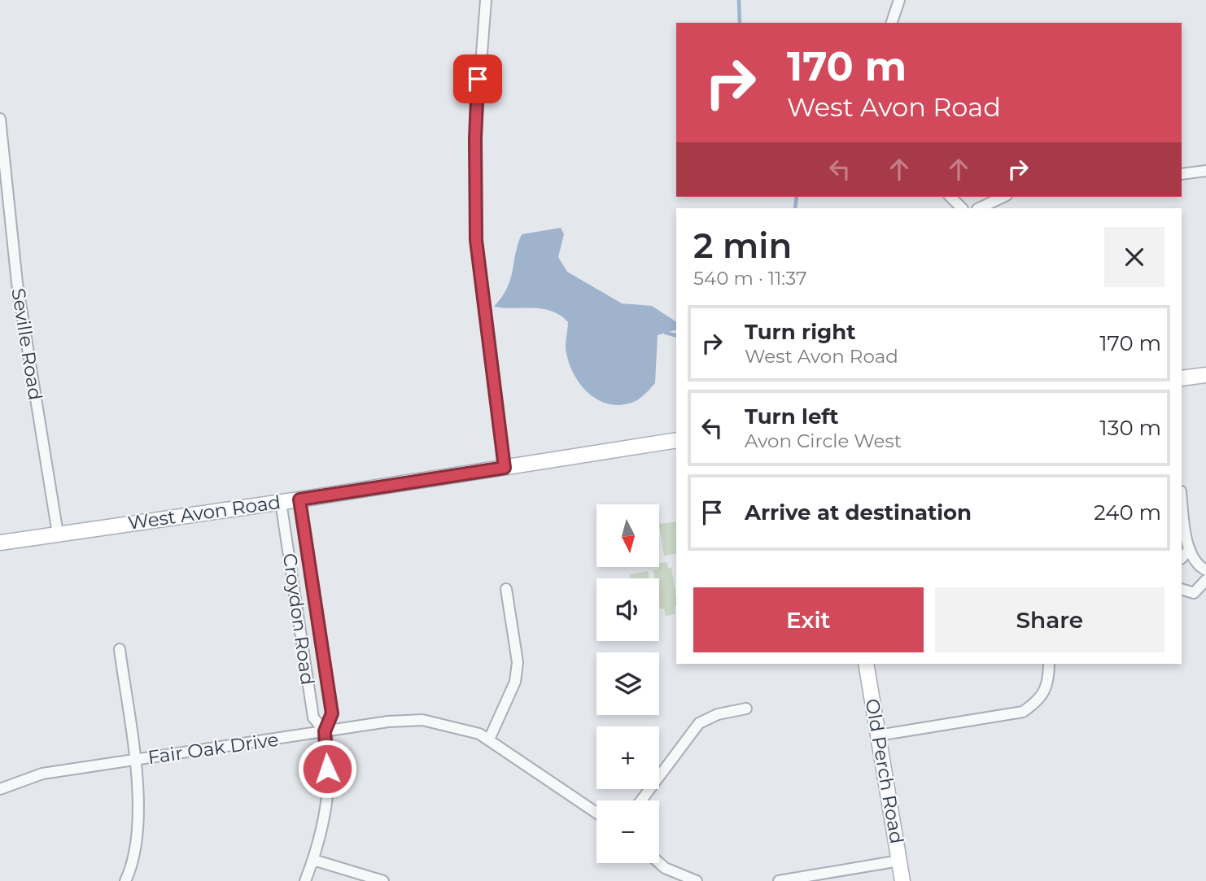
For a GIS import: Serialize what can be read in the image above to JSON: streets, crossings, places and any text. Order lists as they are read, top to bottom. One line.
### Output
{"streets":{"street":["Seville Road","West Avon Road","Croydon Road","Fair Oak Drive","Old Perch Road"]},"crossings":[["Seville Road","West Avon Road"],["West Avon Road","Croydon Road"],["Croydon Road","Fair Oak Drive"]],"north":"bottom","page":{"turn":["170 m","West Avon Road"],"heading":["2 min","540 m · 11:37"],"list":[{"name":"Turn right","note":"West Avon Road","value":"170 m"},{"name":"Turn left","note":"Avon Circle West","value":"130 m"},{"name":"Arrive at destination","value":"240 m"}],"map_buttons":["+","−"],"buttons":["Exit","Share"]}}
